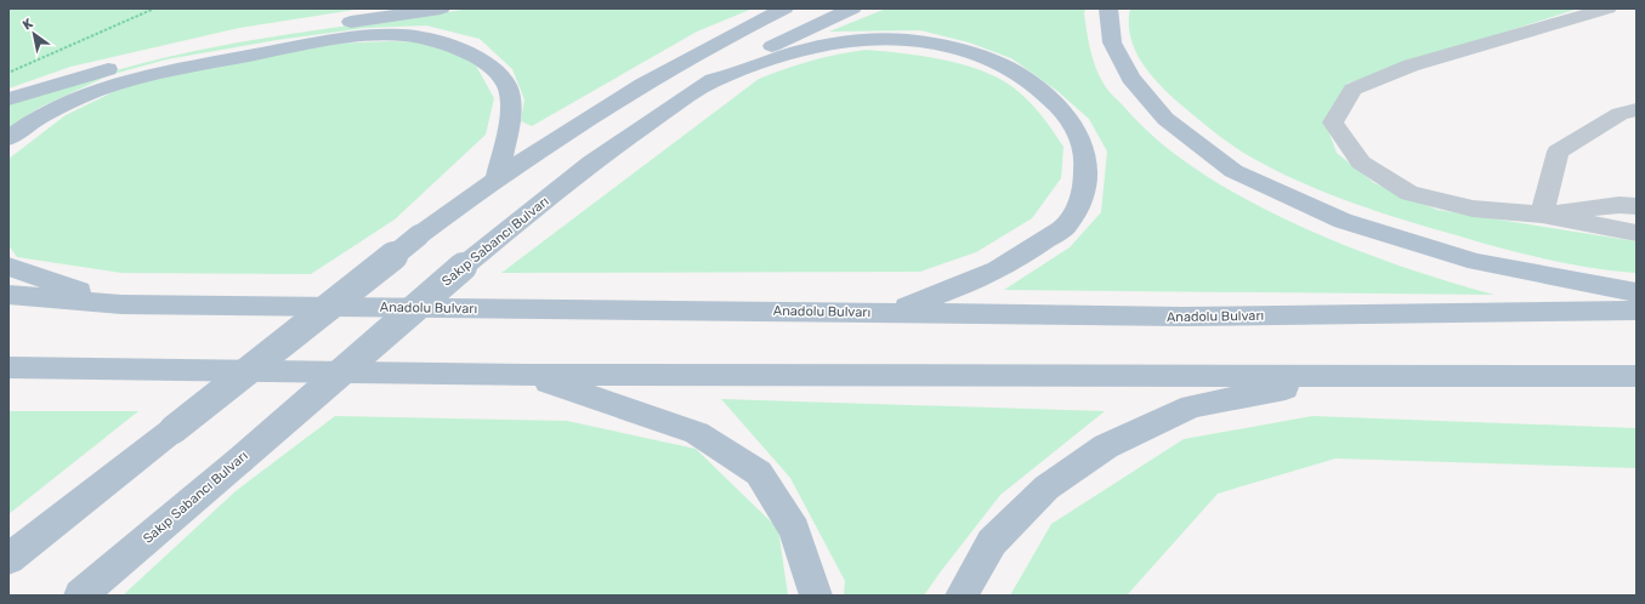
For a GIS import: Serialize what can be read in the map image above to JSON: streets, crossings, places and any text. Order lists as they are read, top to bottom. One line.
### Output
{"streets":{"main road":["Sakıp Sabancı Bulvarı","Anadolu Bulvarı"]},"north":"top left"}
